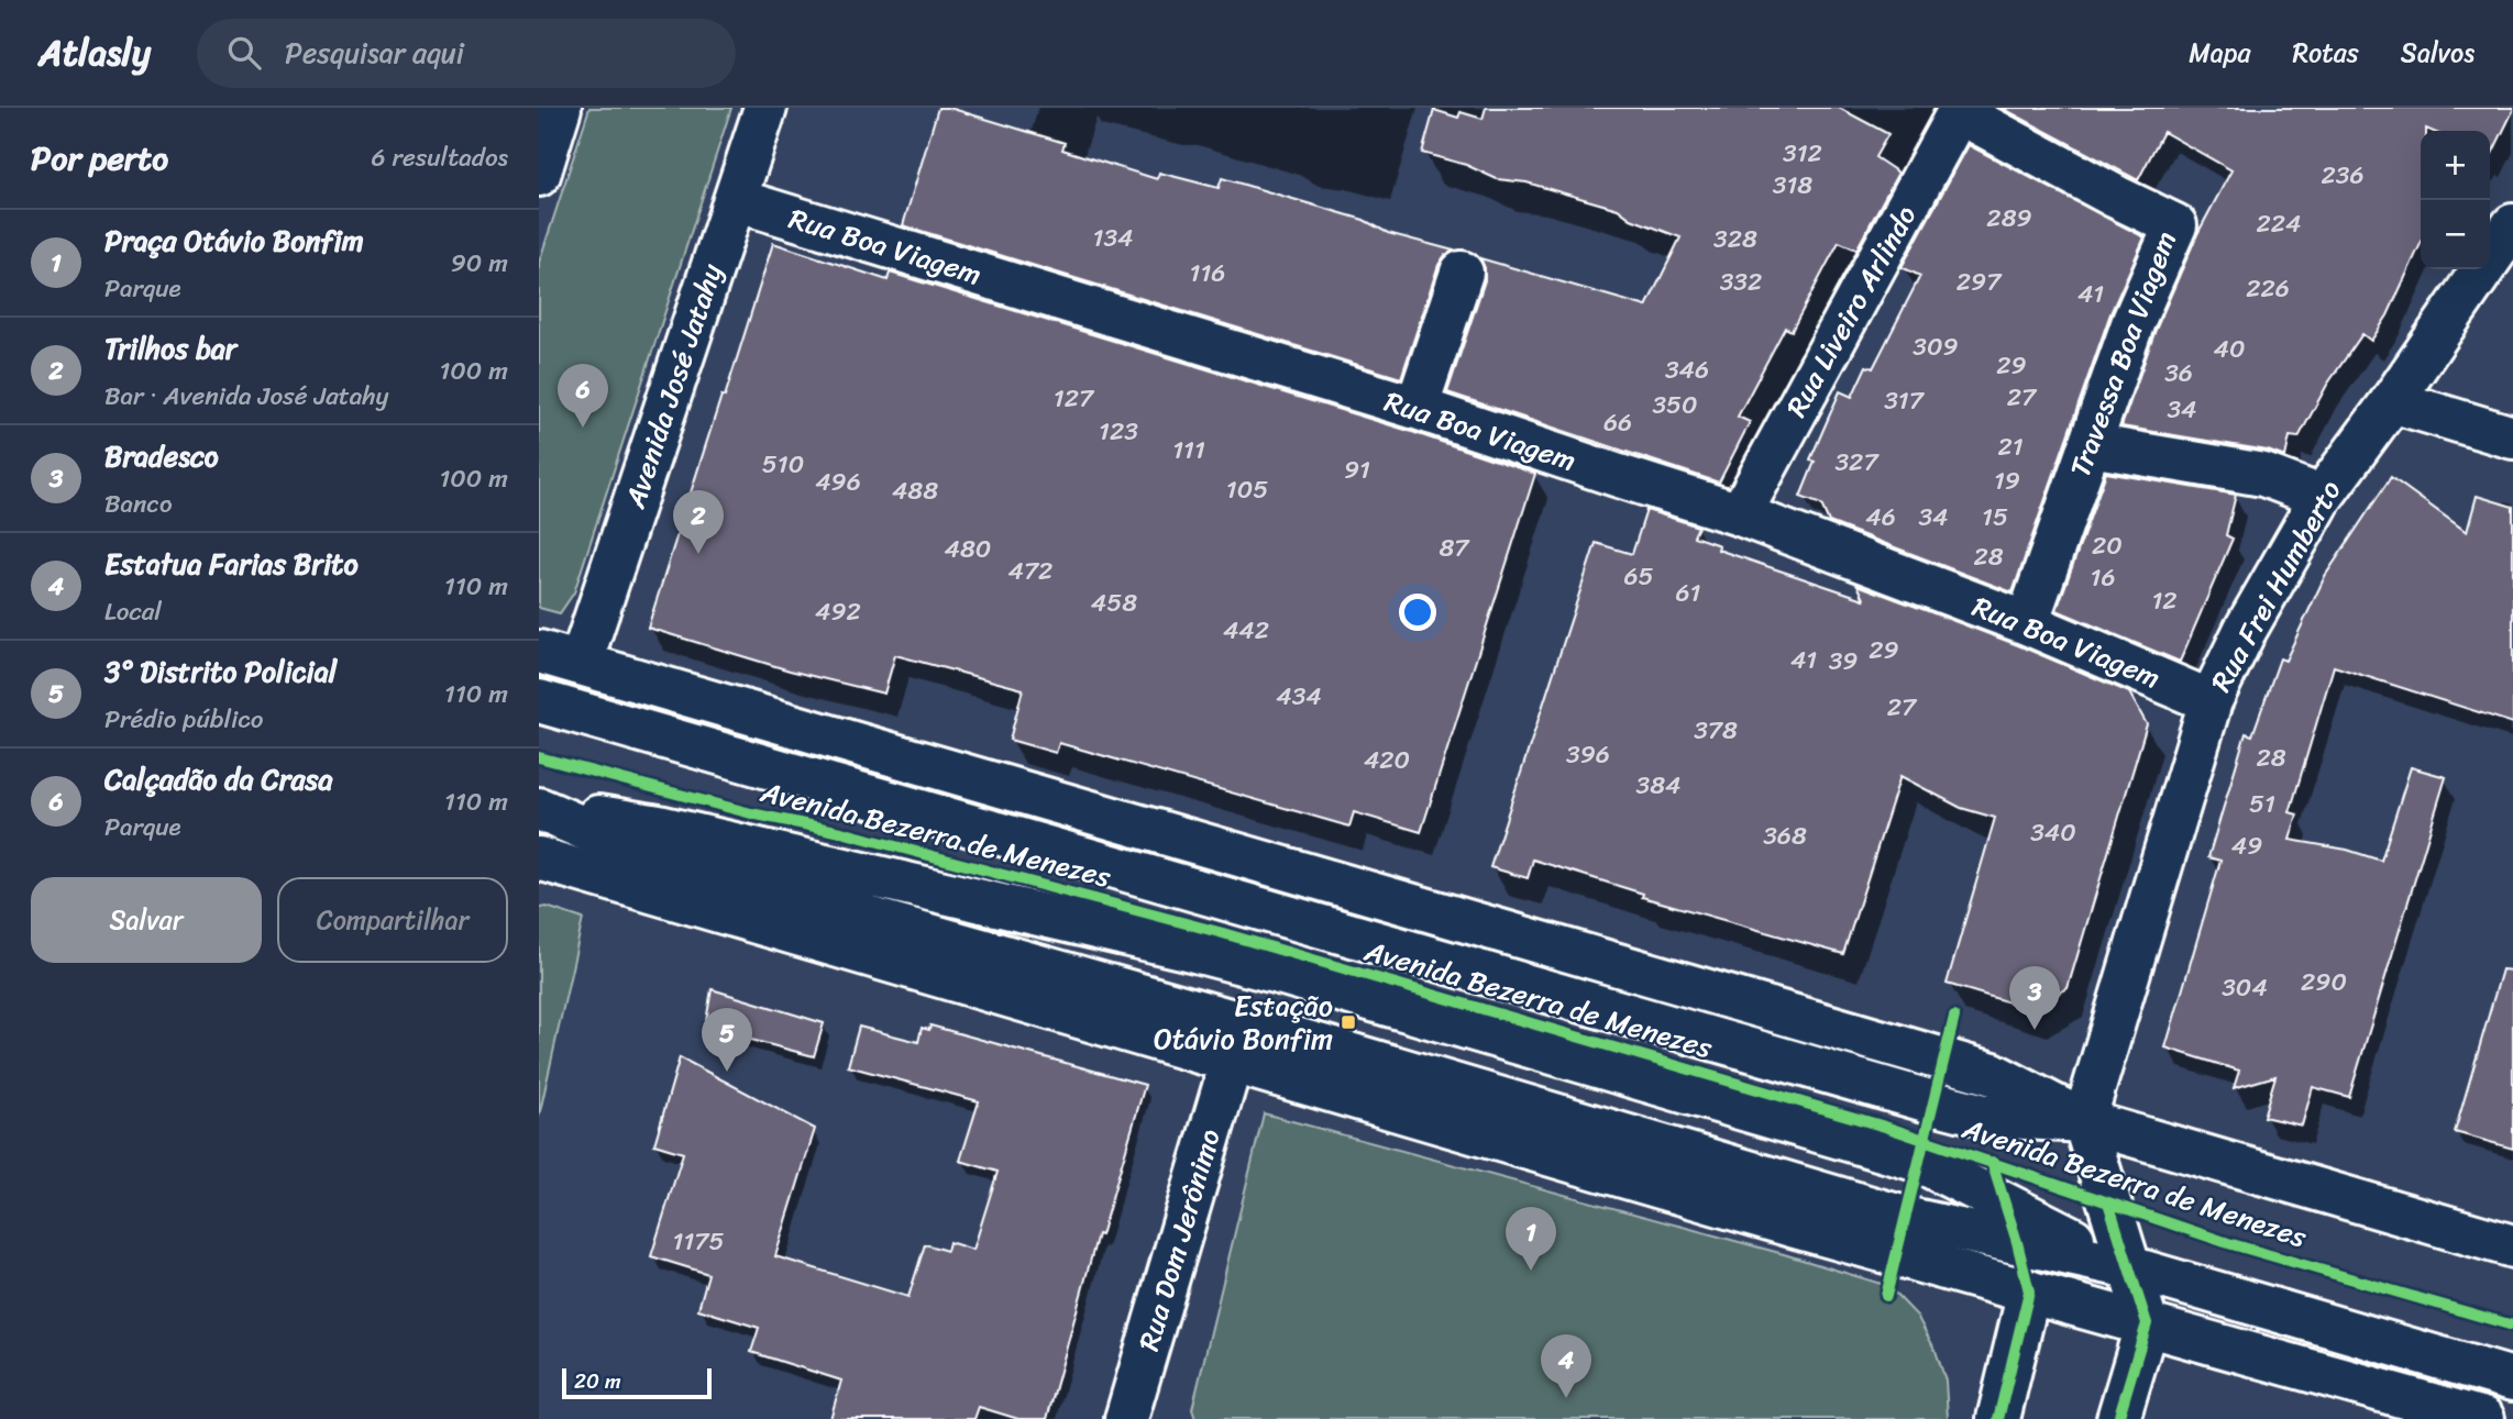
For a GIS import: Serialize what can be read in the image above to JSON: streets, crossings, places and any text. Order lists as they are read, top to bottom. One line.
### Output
{"streets":{"main road":["Rua Boa Viagem","Rua Liveiro Arlindo","Travessa Boa Viagem","Avenida José Jatahy","Rua Frei Humberto","Avenida Bezerra de Menezes","Rua Dom Jerônimo"]},"crossings":[["Rua Boa Viagem","Rua Liveiro Arlindo"],["Rua Boa Viagem","Travessa Boa Viagem"],["Rua Boa Viagem","Avenida José Jatahy"],["Rua Boa Viagem","Rua Frei Humberto"],["Rua Liveiro Arlindo","Travessa Boa Viagem"],["Avenida José Jatahy","Avenida Bezerra de Menezes"],["Rua Frei Humberto","Avenida Bezerra de Menezes"]],"places":{"transit":["Estação Otávio Bonfim"]},"house_numbers":["312","236","318","289","224","134","328","116","332","297","226","41","309","40","29","346","36","27","127","317","350","34","66","123","21","111","327","510","91","19","496","105","488","46","34","15","20","87","480","28","472","65","16","61","12","458","492","442","29","41","39","434","27","378","396","28","420","384","51","340","368","49","290","304","1175"],"scale_bar":"20 m","page":{"header":"Atlasly","search":"Pesquisar aqui","nav":["Mapa","Rotas","Salvos"],"heading":["Por perto","6 resultados"],"map_buttons":["+","−"],"list":[{"mark":"1","name":"Praça Otávio Bonfim","note":"Parque","value":"90 m"},{"mark":"2","name":"Trilhos bar","note":"Bar · Avenida José Jatahy","value":"100 m"},{"mark":"3","name":"Bradesco","note":"Banco","value":"100 m"},{"mark":"4","name":"Estatua Farias Brito","note":"Local","value":"110 m"},{"mark":"5","name":"3° Distrito Policial","note":"Prédio público","value":"110 m"},{"mark":"6","name":"Calçadão da Crasa","note":"Parque","value":"110 m"}],"pins":["6","2","3","5","1","4"],"buttons":["Salvar","Compartilhar"],"scale":"20 m"}}
